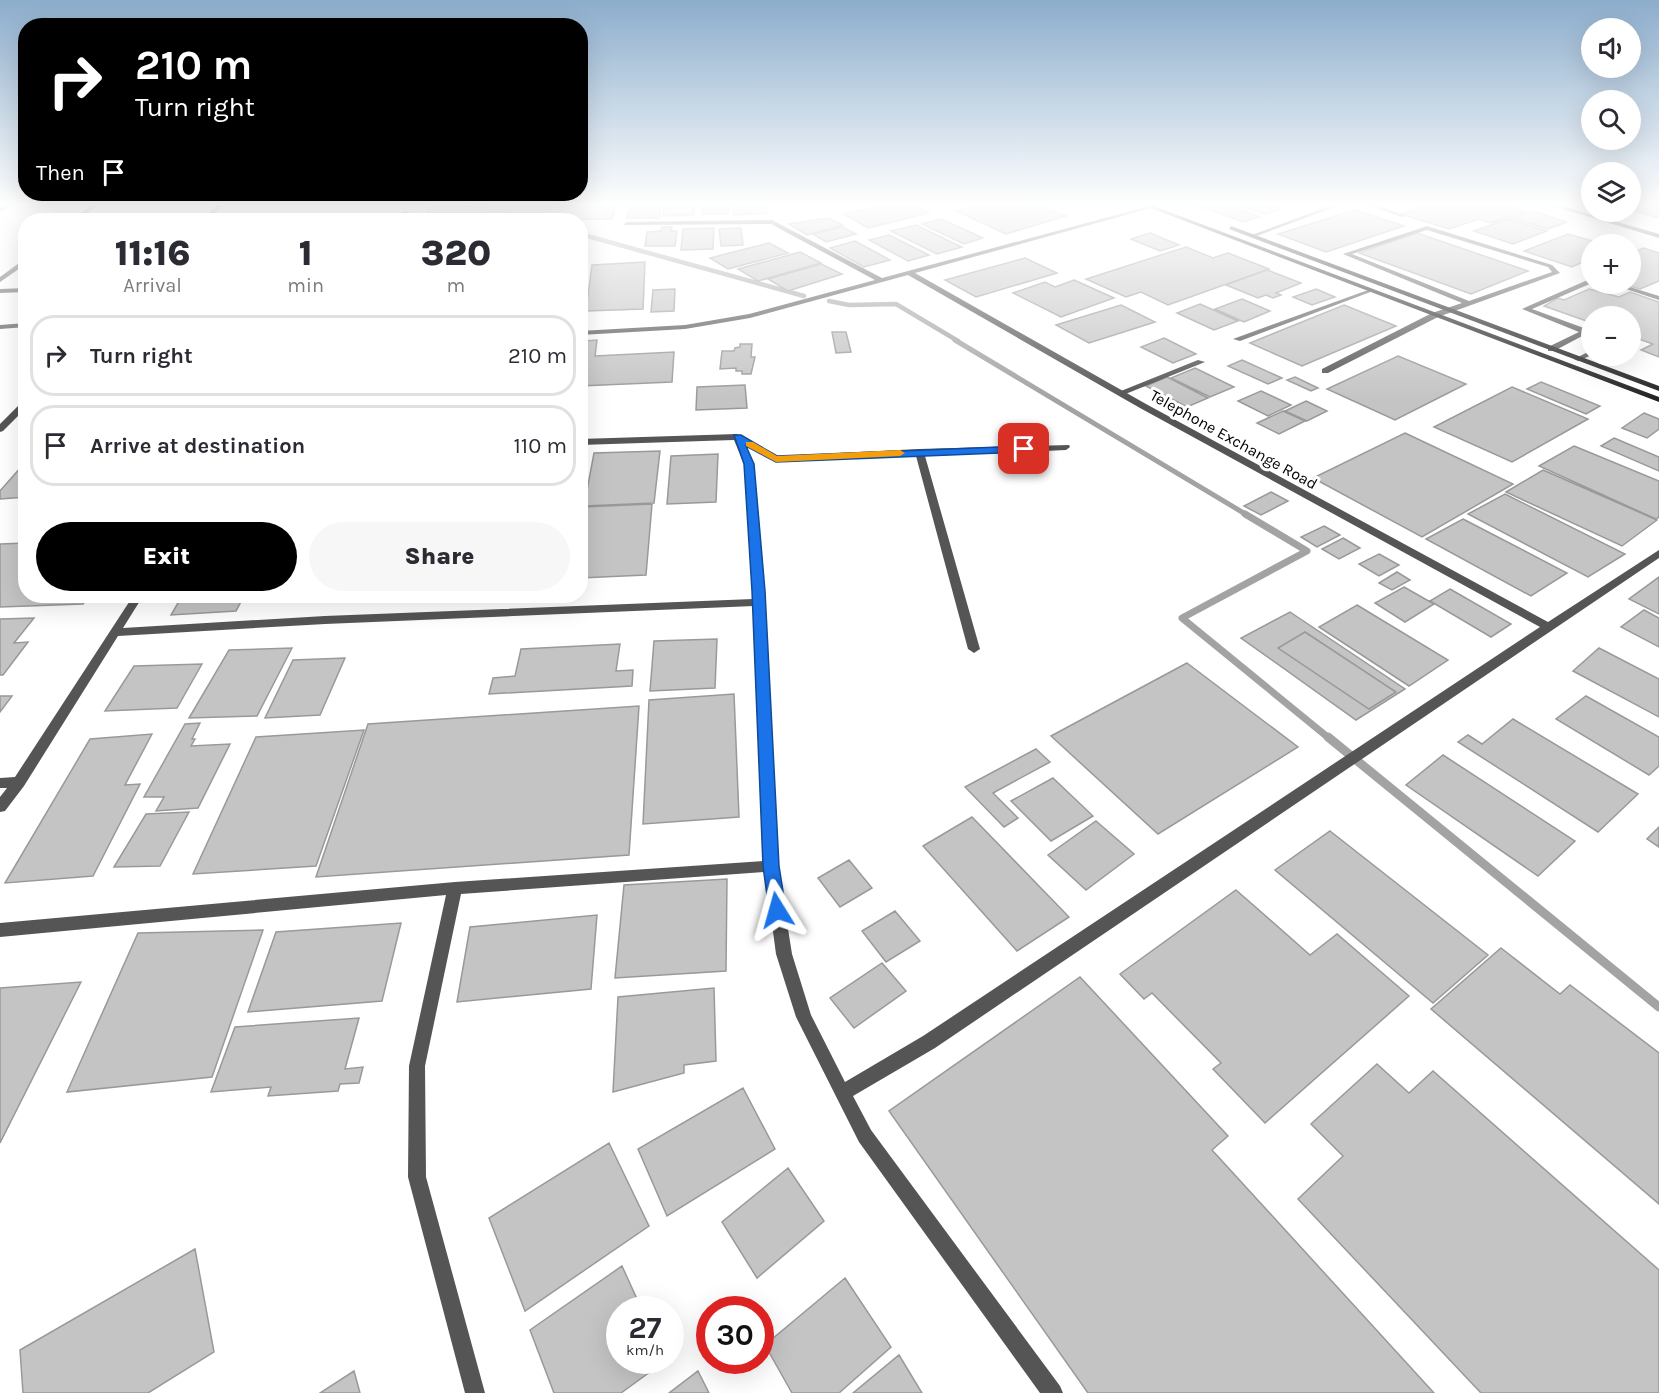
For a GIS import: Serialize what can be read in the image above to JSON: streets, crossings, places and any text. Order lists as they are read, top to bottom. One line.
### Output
{"streets":{"street":["Telephone Exchange Road"]},"page":{"map_buttons":["+","−"],"turn":["210 m","Turn right"],"then":"Then","eta":["11:16","Arrival","1","min","320","m"],"list":[{"name":"Turn right","value":"210 m"},{"name":"Arrive at destination","value":"110 m"}],"buttons":["Exit","Share"],"speed":"27 km/h","limit":"30"}}
